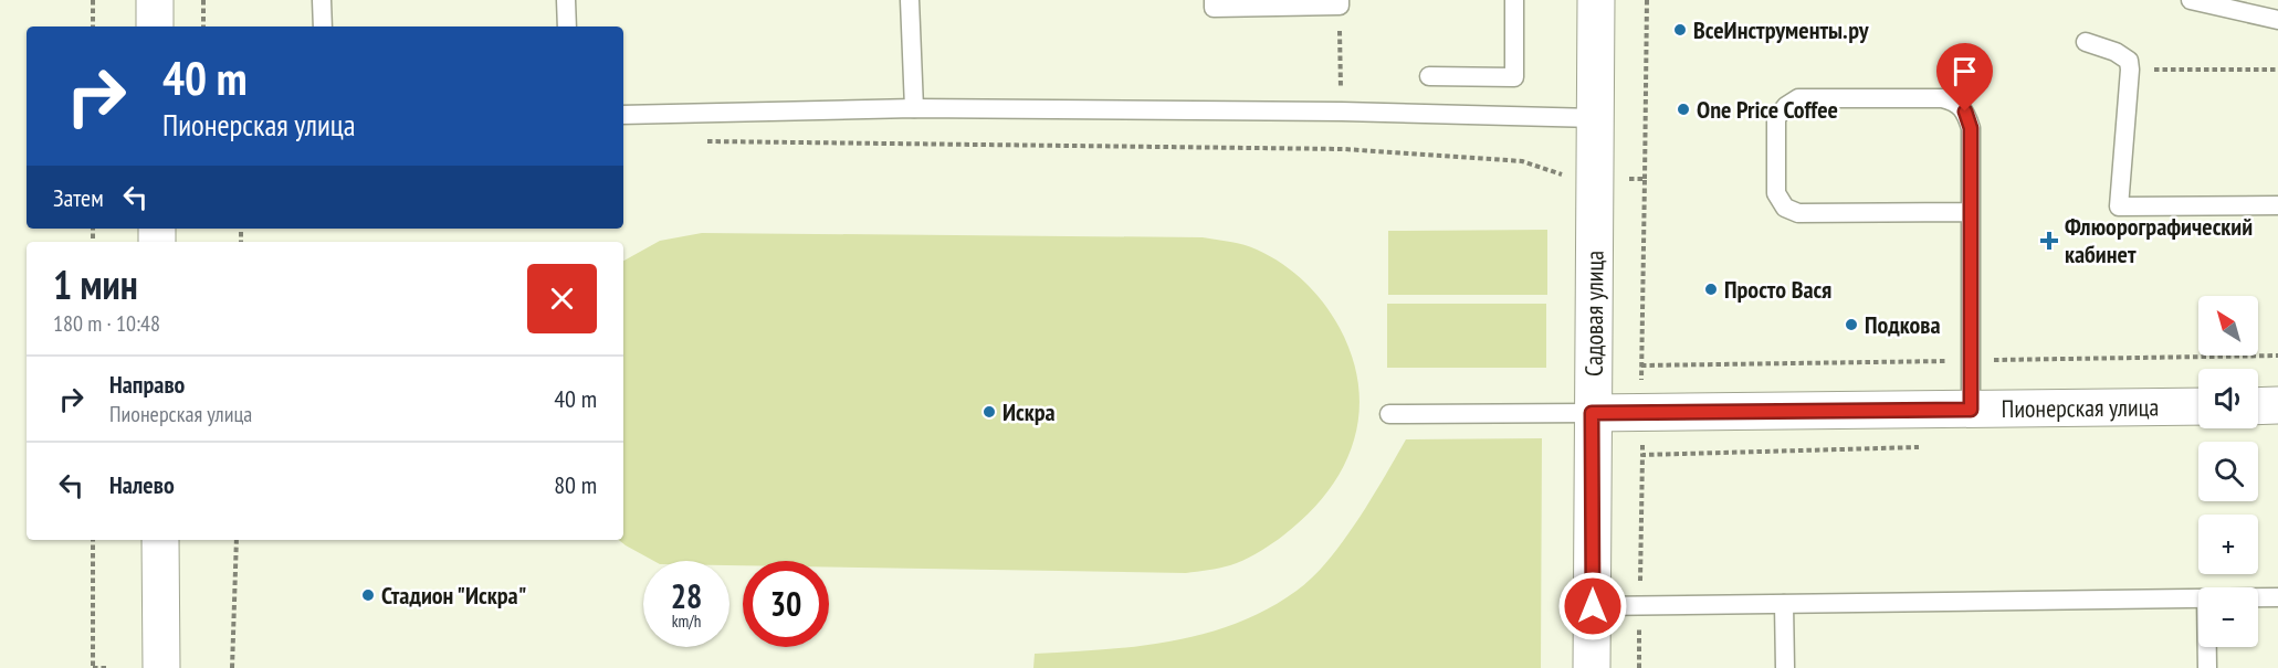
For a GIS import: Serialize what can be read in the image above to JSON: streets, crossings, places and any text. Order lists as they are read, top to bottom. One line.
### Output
{"streets":{"street":["Садовая улица","Пионерская улица"]},"crossings":[["Садовая улица","Пионерская улица"]],"places":{"other":["ВсеИнструменты.ру","One Price Coffee","Просто Вася","Подкова","Искра","Стадион \"Искра\""],"health":["Флюорографический кабинет"]},"north":"top left","page":{"turn":["40 m","Пионерская улица"],"then":"Затем","heading":["1 мин","180 m · 10:48"],"map_buttons":["+","−"],"list":[{"name":"Направо","note":"Пионерская улица","value":"40 m"},{"name":"Налево","value":"80 m"}],"speed":"28 km/h","limit":"30"}}
